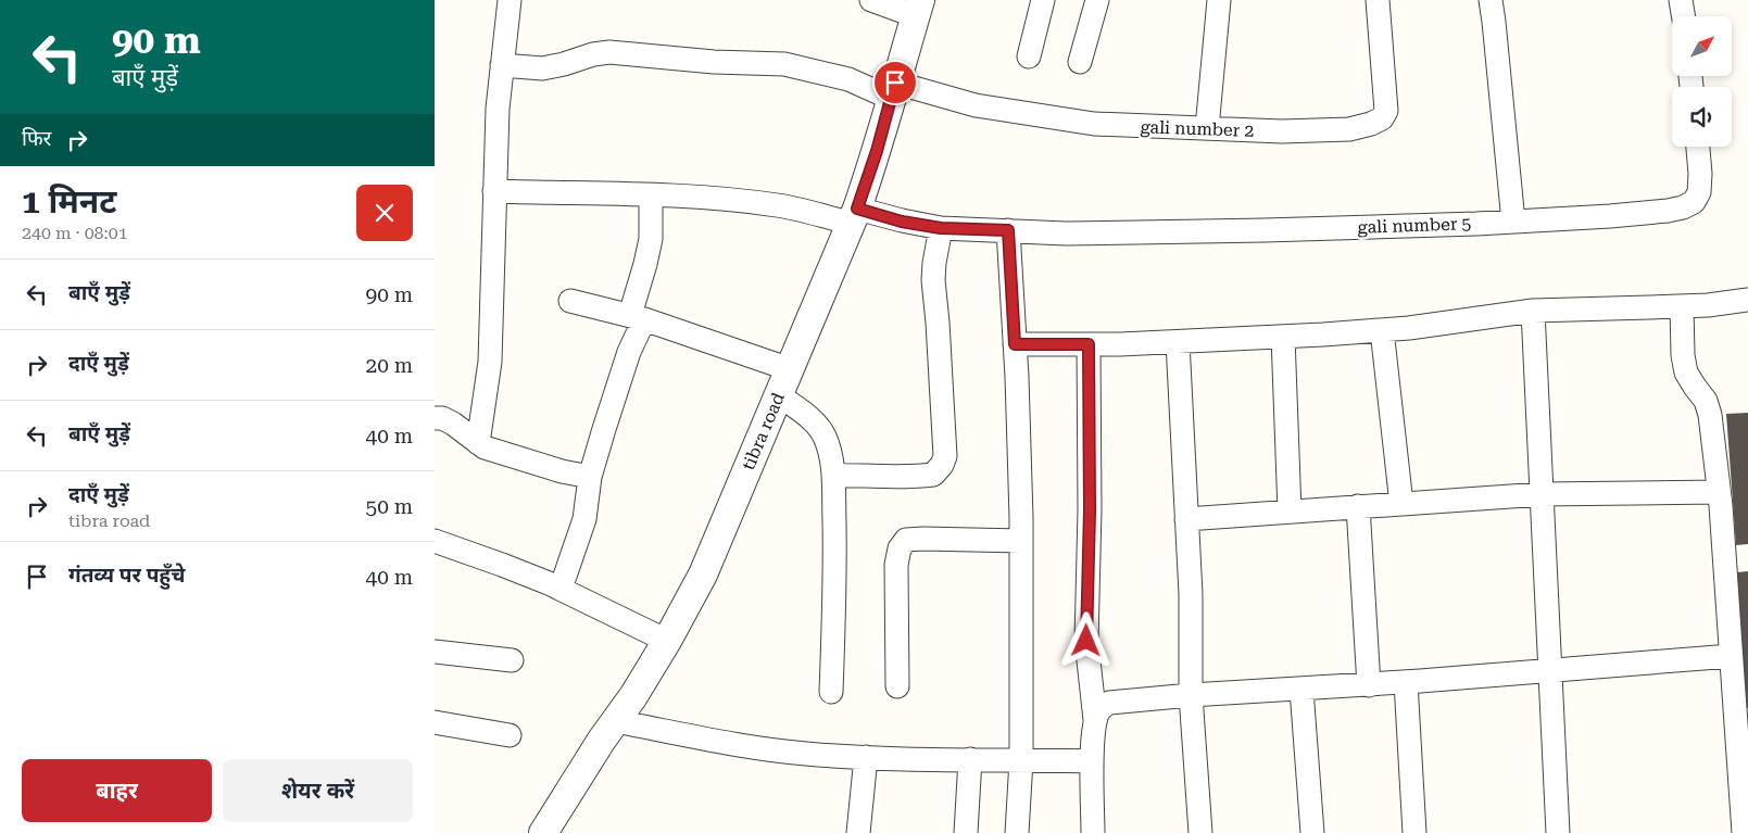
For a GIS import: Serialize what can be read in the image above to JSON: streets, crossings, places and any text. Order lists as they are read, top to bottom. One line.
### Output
{"streets":{"street":["gali number 2","gali number 5","tibra road"]},"crossings":[["gali number 2","tibra road"],["gali number 5","tibra road"]],"north":"top right","page":{"turn":["90 m","बाएँ मुड़ें"],"then":"फिर","heading":["1 मिनट","240 m · 08:01"],"list":[{"name":"बाएँ मुड़ें","value":"90 m"},{"name":"दाएँ मुड़ें","value":"20 m"},{"name":"बाएँ मुड़ें","value":"40 m"},{"name":"दाएँ मुड़ें","note":"tibra road","value":"50 m"},{"name":"गंतव्य पर पहुँचे","value":"40 m"}],"buttons":["बाहर","शेयर करें"]}}
